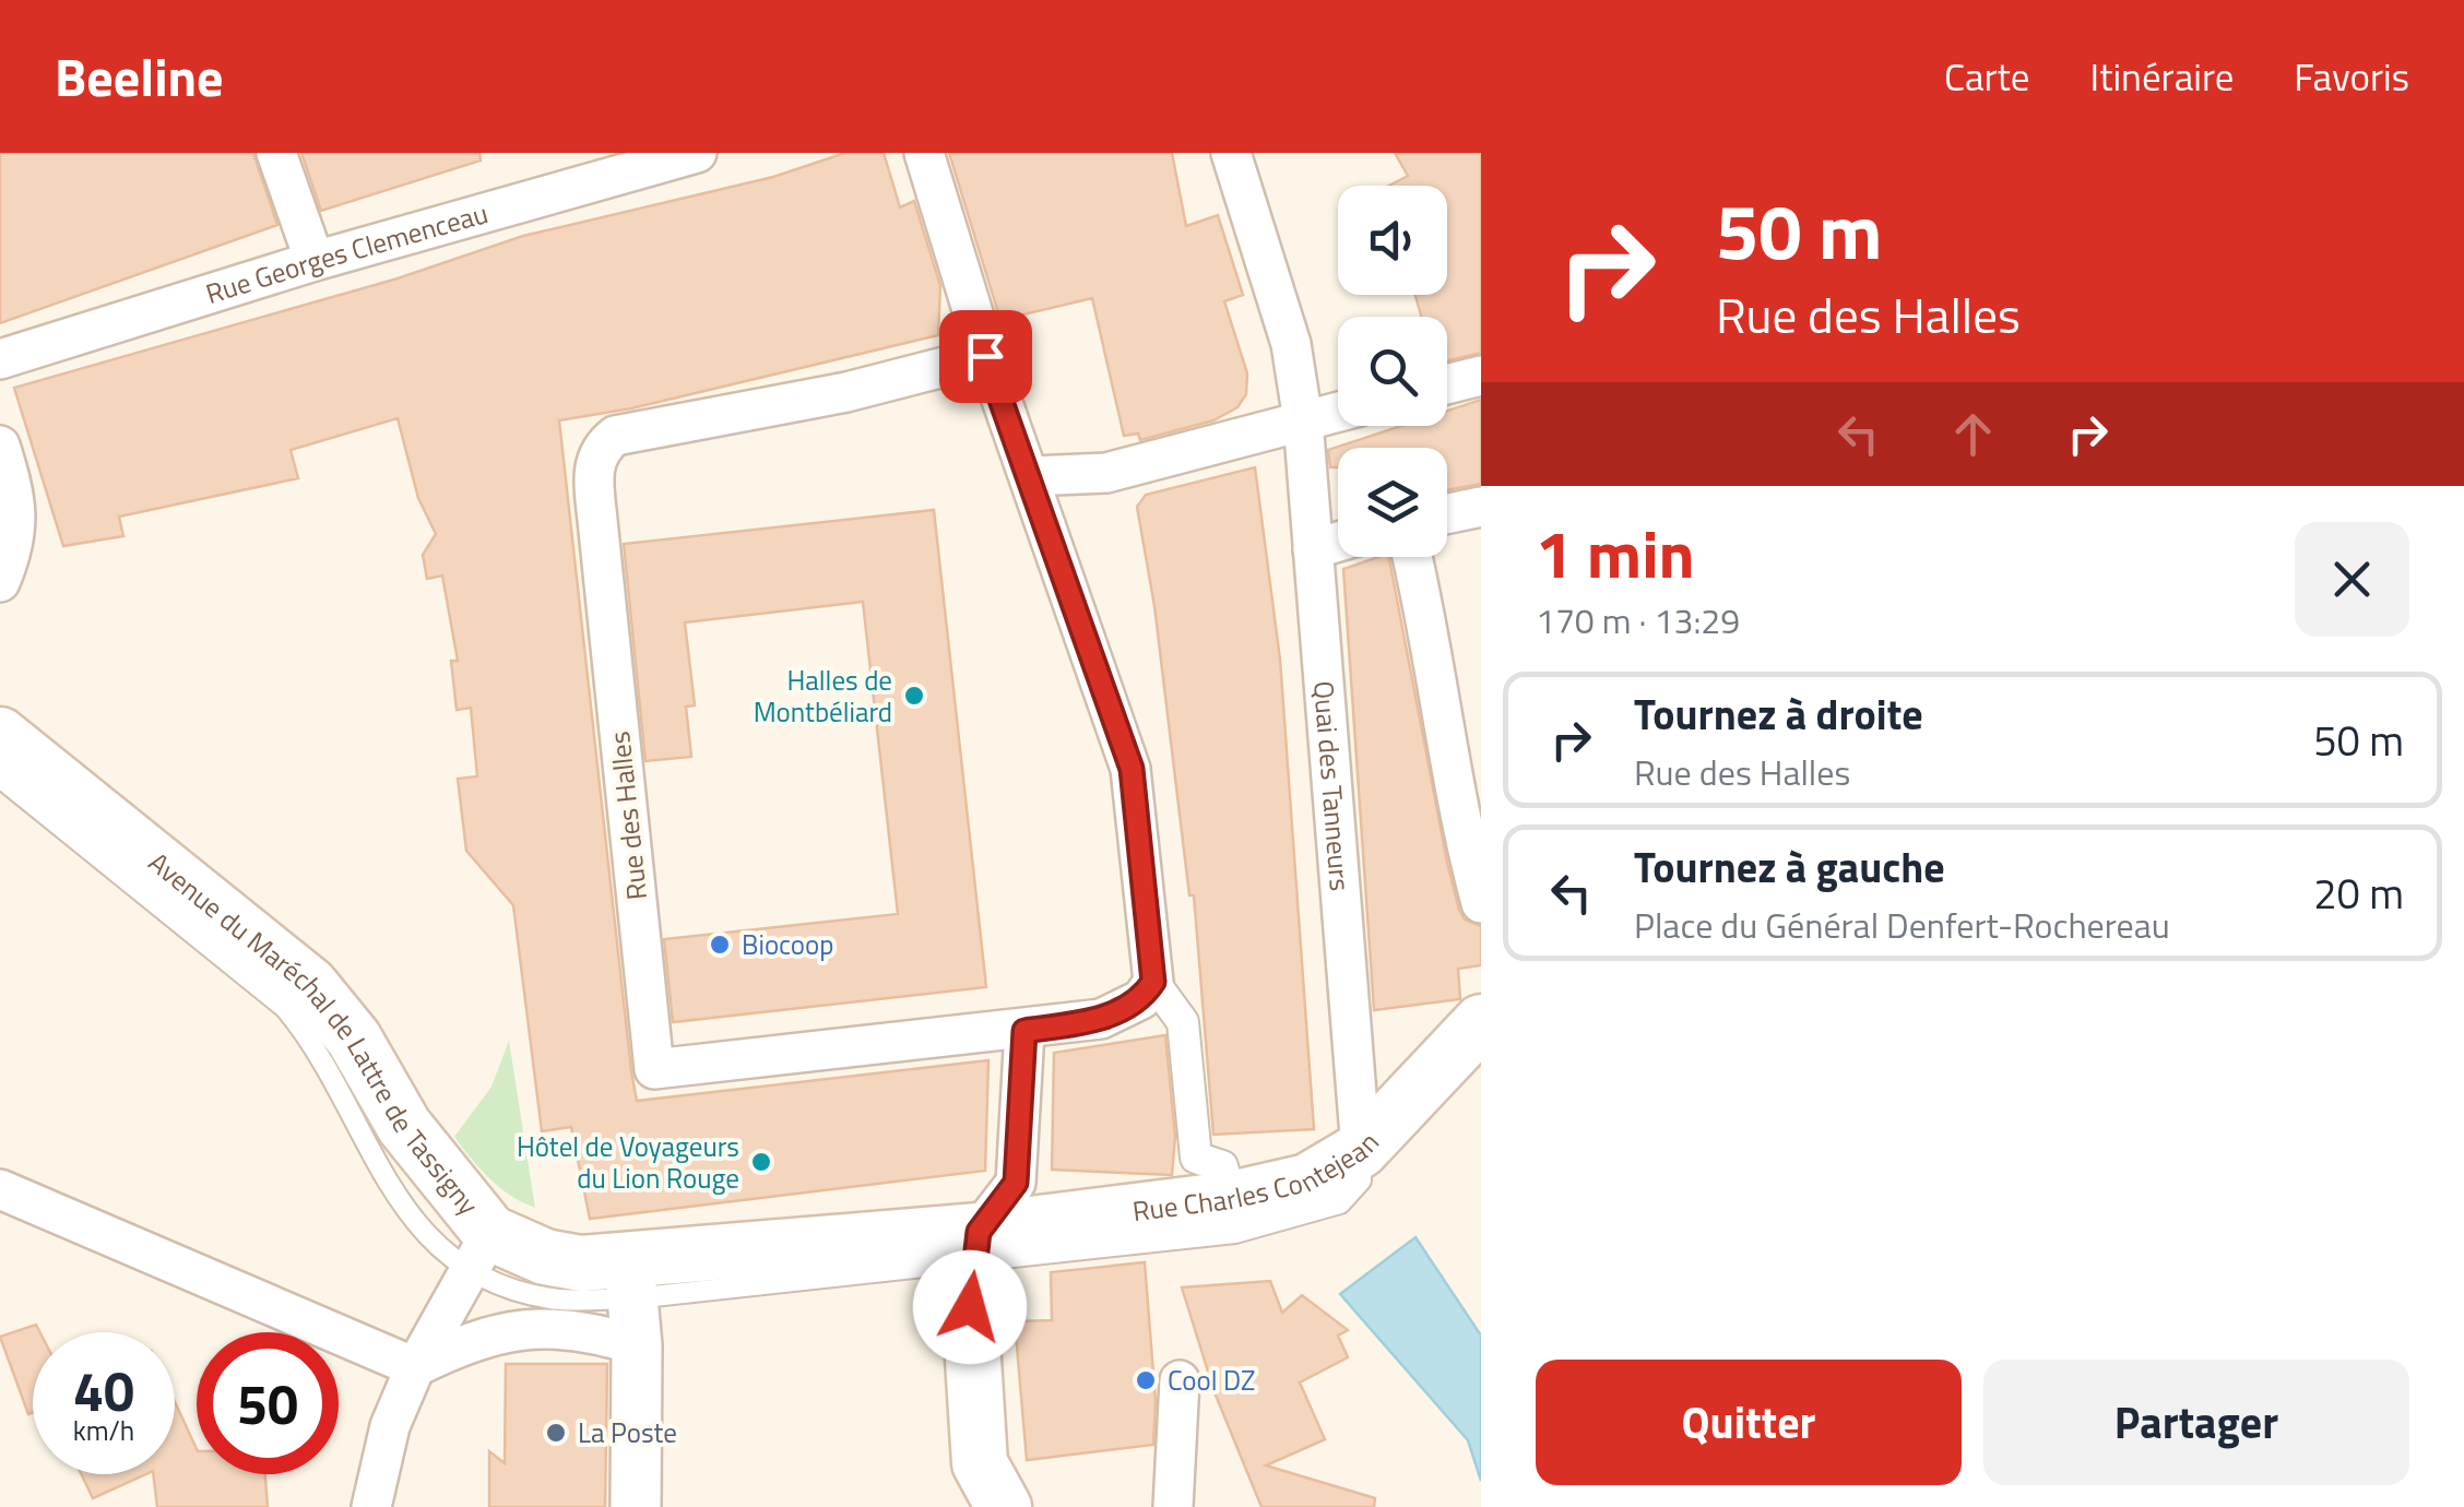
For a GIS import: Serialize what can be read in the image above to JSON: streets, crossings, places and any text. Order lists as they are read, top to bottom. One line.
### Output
{"streets":{"main road":["Avenue du Maréchal de Lattre de Tassigny","Rue Charles Contejean"],"street":["Rue Georges Clemenceau","Quai des Tanneurs","Rue des Halles"]},"crossings":[["Quai des Tanneurs","Rue Charles Contejean"],["Avenue du Maréchal de Lattre de Tassigny","Rue Charles Contejean"]],"places":["Halles de Montbéliard","Biocoop","Hôtel de Voyageurs du Lion Rouge","Cool DZ","La Poste"],"page":{"header":"Beeline","nav":["Carte","Itinéraire","Favoris"],"turn":["50 m","Rue des Halles"],"heading":["1 min","170 m · 13:29"],"list":[{"name":"Tournez à droite","note":"Rue des Halles","value":"50 m"},{"name":"Tournez à gauche","note":"Place du Général Denfert-Rochereau","value":"20 m"}],"speed":"40 km/h","limit":"50","buttons":["Quitter","Partager"]}}
